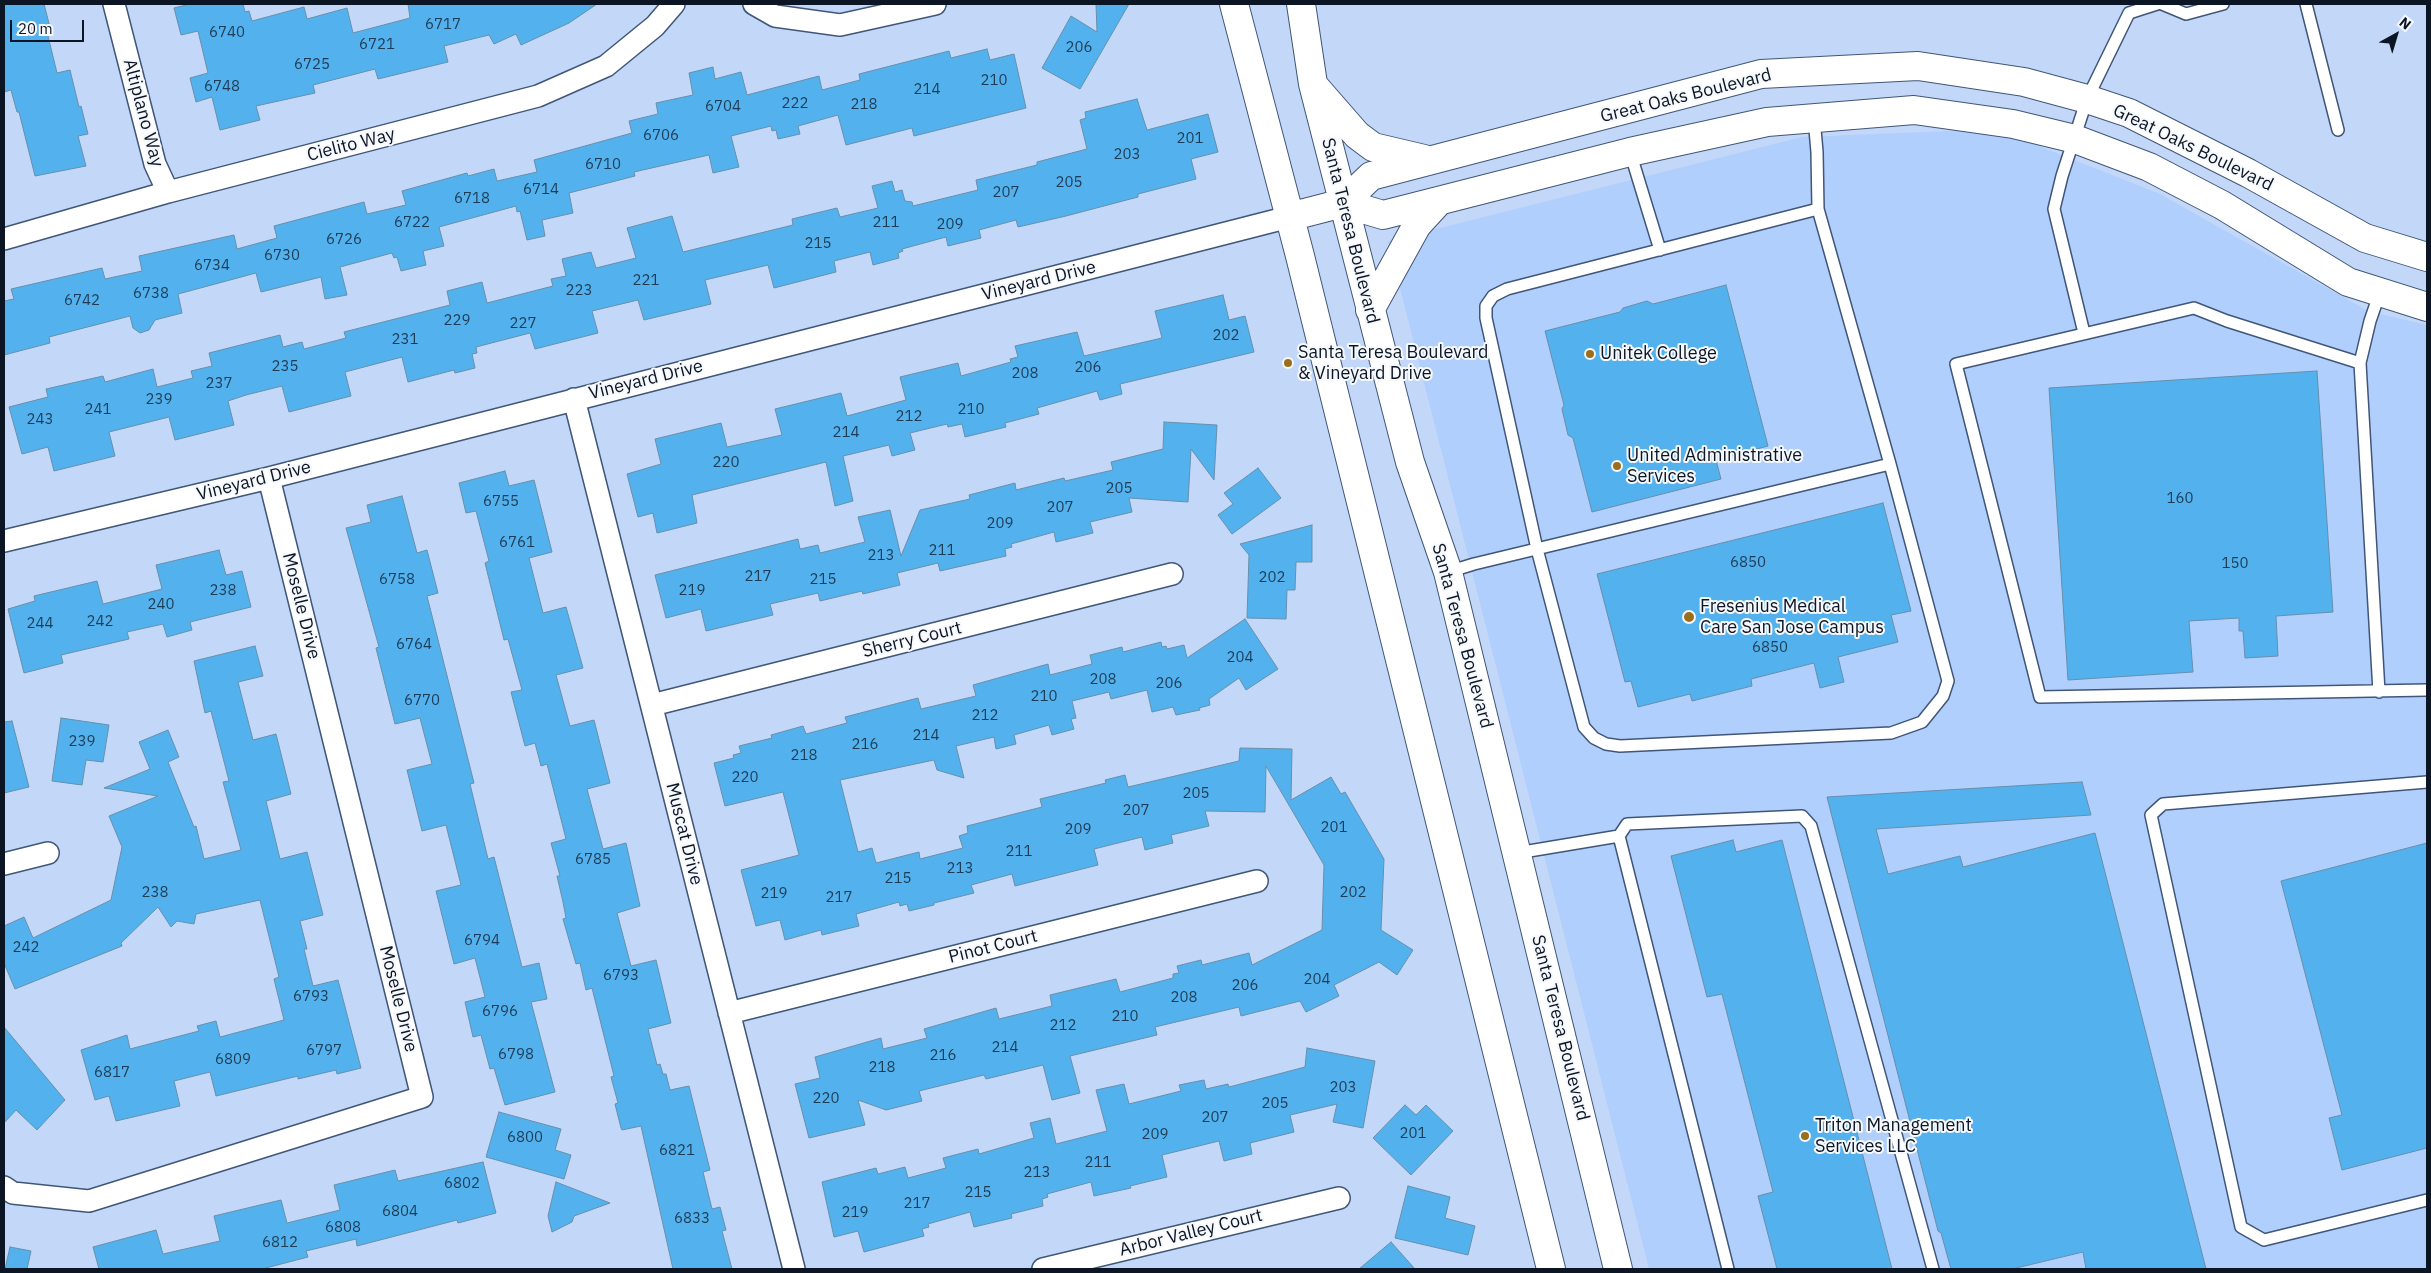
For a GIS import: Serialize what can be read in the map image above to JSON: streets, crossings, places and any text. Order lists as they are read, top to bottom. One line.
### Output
{"streets":{"main road":["Great Oaks Boulevard","Santa Teresa Boulevard"],"street":["Altiplano Way","Cielito Way","Vineyard Drive","Moselle Drive","Sherry Court","Muscat Drive","Pinot Court","Arbor Valley Court"]},"crossings":[["Great Oaks Boulevard","Santa Teresa Boulevard"],["Great Oaks Boulevard","Vineyard Drive"],["Altiplano Way","Cielito Way"],["Vineyard Drive","Moselle Drive"],["Vineyard Drive","Muscat Drive"],["Sherry Court","Muscat Drive"],["Muscat Drive","Pinot Court"]],"places":["Unitek College","Santa Teresa Boulevard & Vineyard Drive","United Administrative Services","Fresenius Medical Care San Jose Campus","Triton Management Services LLC"],"house_numbers":["6717","6740","6721","206","6725","210","6748","214","222","218","6704","6706","201","203","6710","205","6714","207","6718","6722","211","209","6726","215","6730","6734","221","223","6738","6742","229","227","202","231","235","206","208","237","239","241","210","212","243","214","220","205","160","6755","207","209","6761","211","213","6850","150","217","202","6758","215","238","219","240","242","244","6764","6850","204","208","206","210","6770","212","214","239","216","218","220","205","207","201","209","211","6785","213","215","238","202","219","217","6794","242","6793","204","206","6793","208","6796","210","212","214","6797","6798","216","6809","218","6817","203","220","205","207","201","209","6800","6821","211","213","6802","215","217","6804","219","6833","6808","6812"],"scale_bar":"20 m","north":"top right"}
